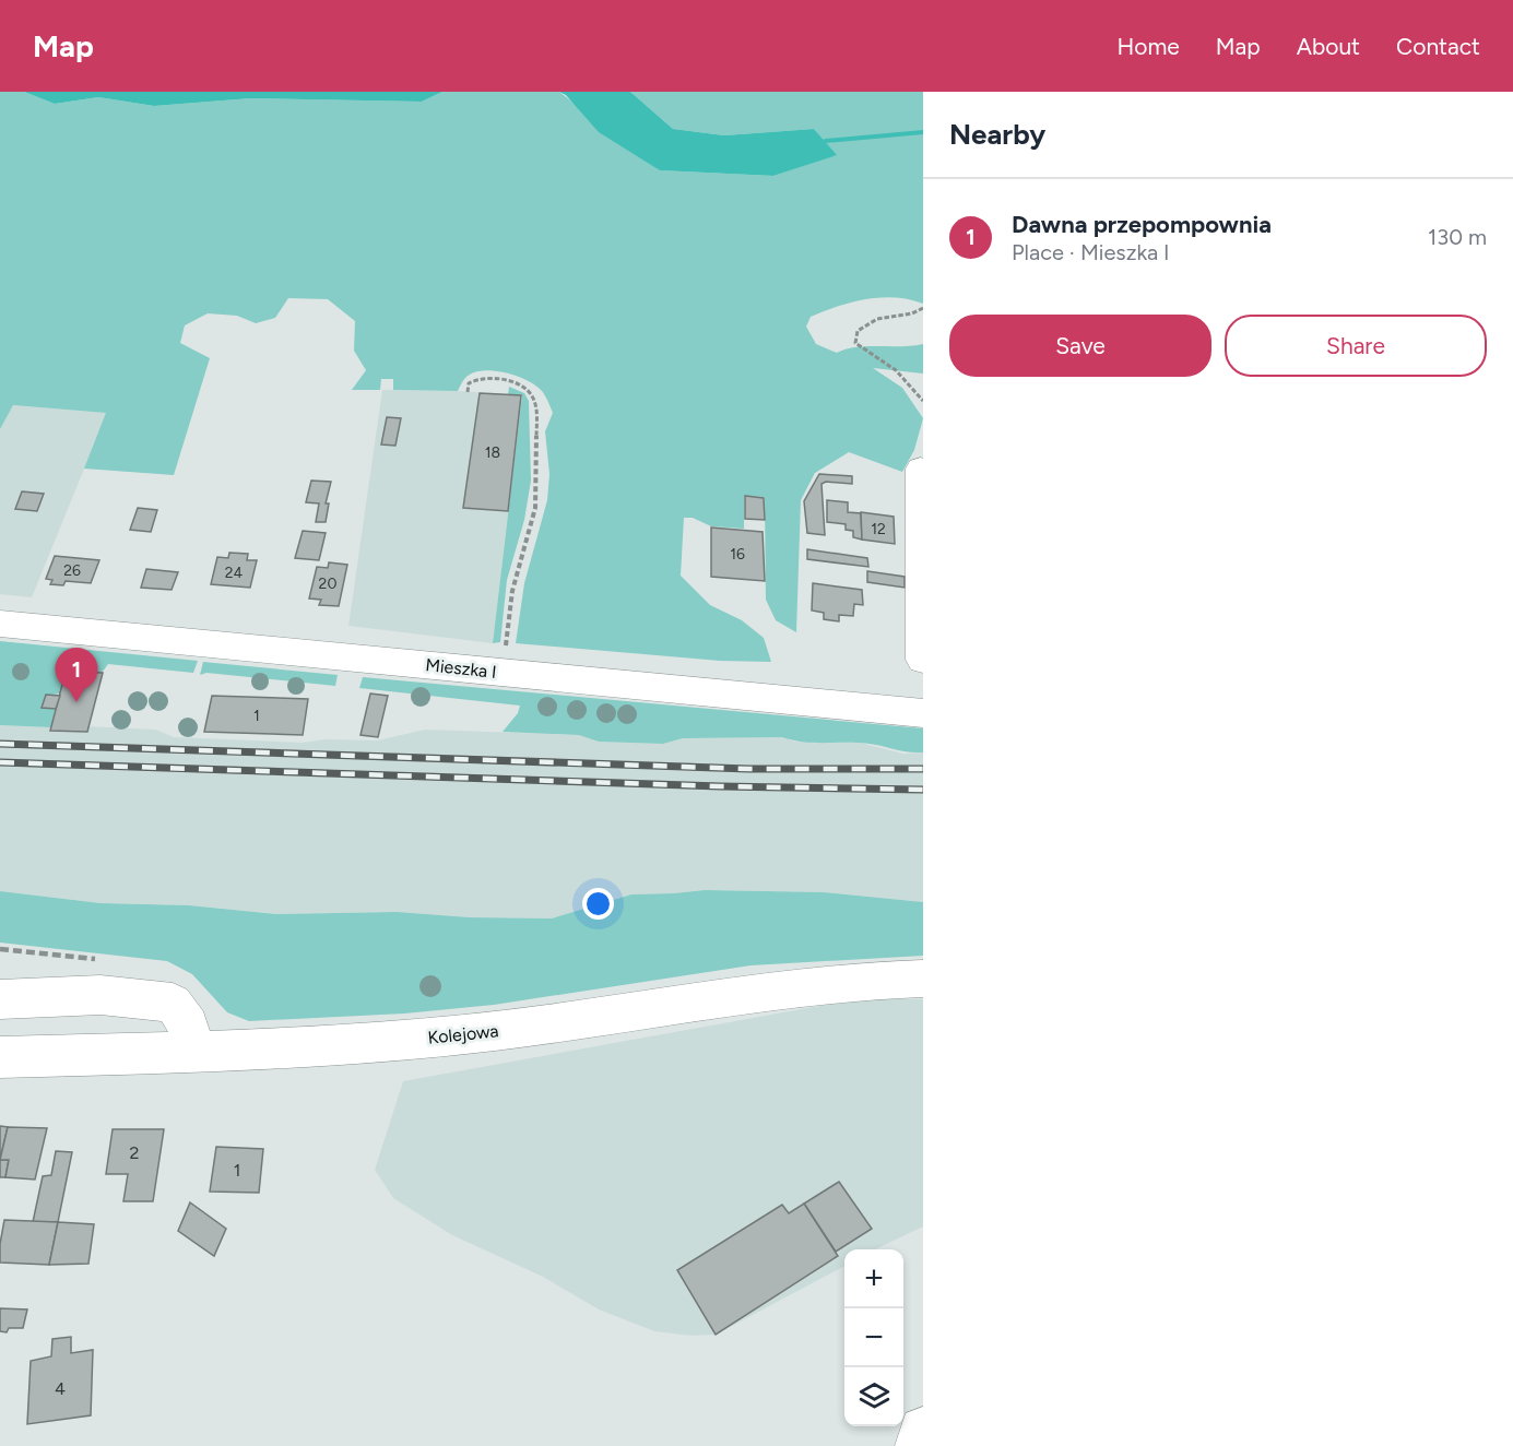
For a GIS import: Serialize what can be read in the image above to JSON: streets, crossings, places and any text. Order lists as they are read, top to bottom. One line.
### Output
{"streets":{"street":["Mieszka I","Kolejowa"]},"house_numbers":["18","12","16","26","24","20","1","2","1","4"],"page":{"header":"Map","nav":["Home","Map","About","Contact"],"heading":"Nearby","list":[{"mark":"1","name":"Dawna przepompownia","note":"Place · Mieszka I","value":"130 m"}],"buttons":["Save","Share"],"pins":"1","map_buttons":["+","−"]}}
